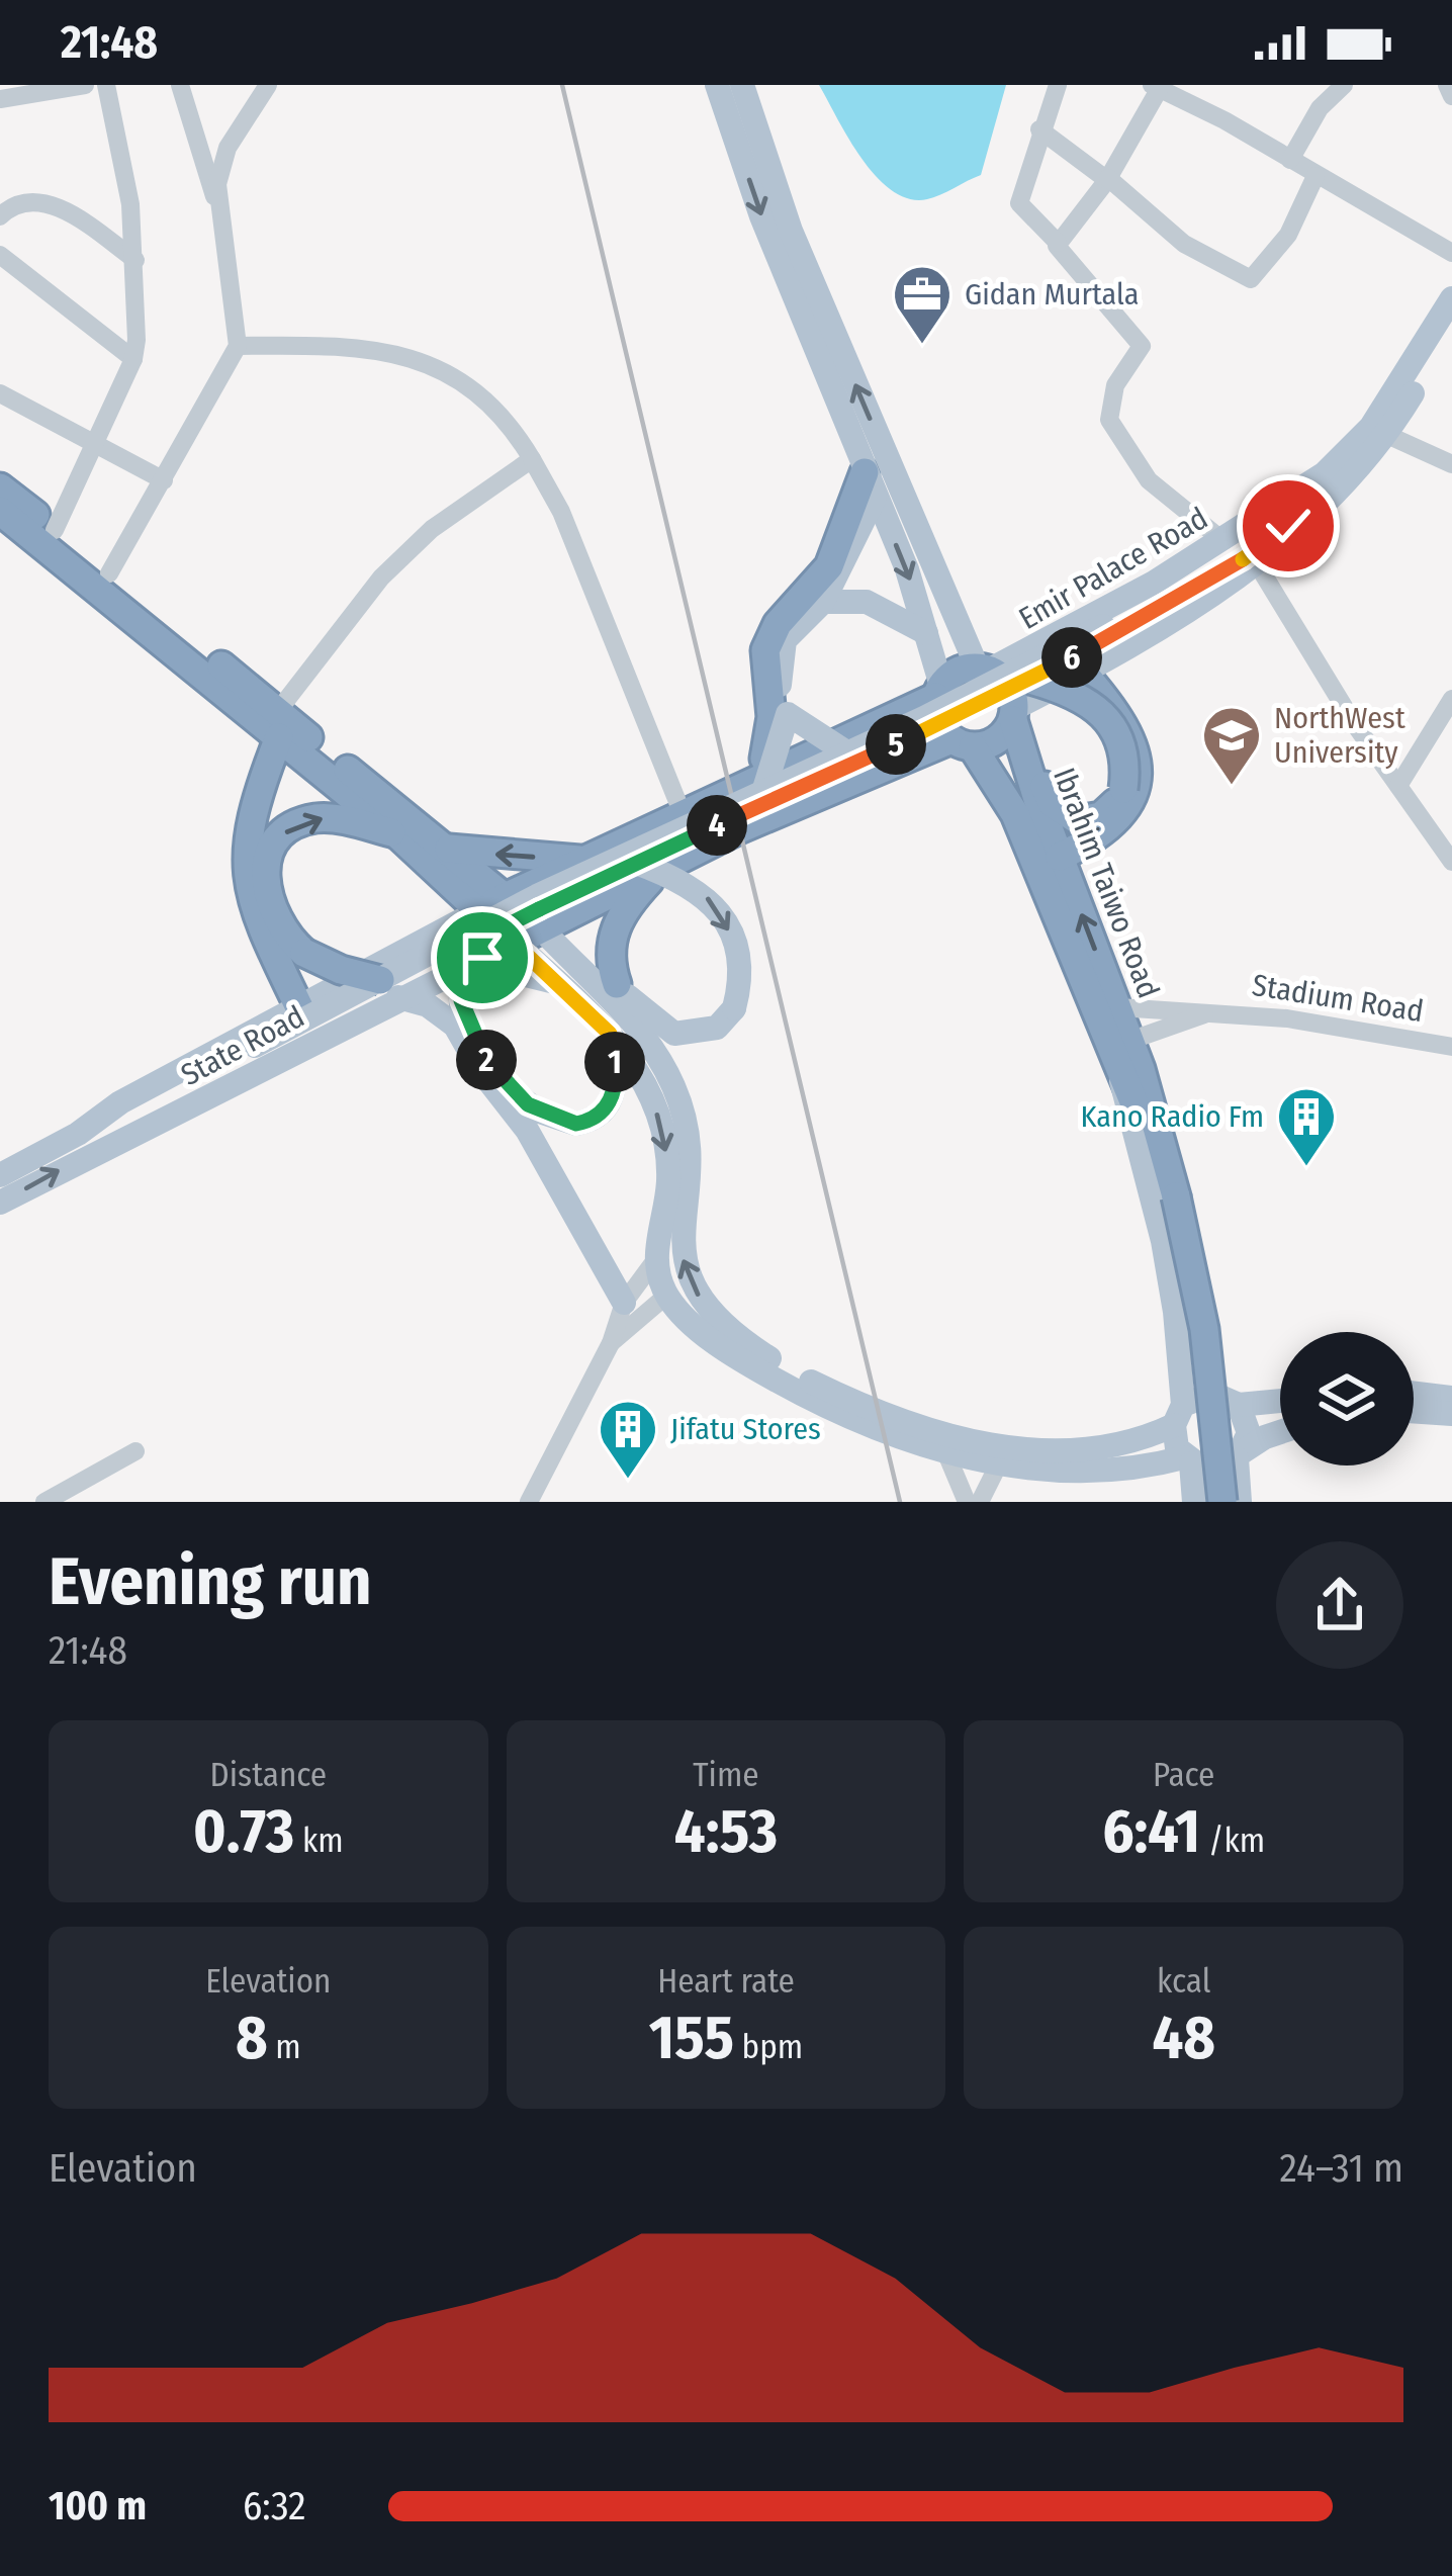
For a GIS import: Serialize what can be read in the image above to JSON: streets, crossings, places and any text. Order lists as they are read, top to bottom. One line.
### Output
{"streets":{"highway":["Ibrahim Taiwo Road"],"main road":["Emir Palace Road","State Road"],"street":["Stadium Road"]},"crossings":[["Emir Palace Road","Ibrahim Taiwo Road"],["Ibrahim Taiwo Road","Stadium Road"]],"places":{"office":["Gidan Murtala"],"school or university":["NorthWest University"],"building":["Kano Radio Fm","Jifatu Stores"]},"page":{"status":"21:48","pins":["6","5","4","2","1"],"heading":["Evening run","21:48"],"stats":[["Distance","0.73 km"],["Time","4:53"],["Pace","6:41 /km"],["Elevation","8 m"],["Heart rate","155 bpm"],["kcal","48"]],"chart":["Elevation","24–31 m"],"list":[{"name":"100 m","note":"6:32"}]}}
